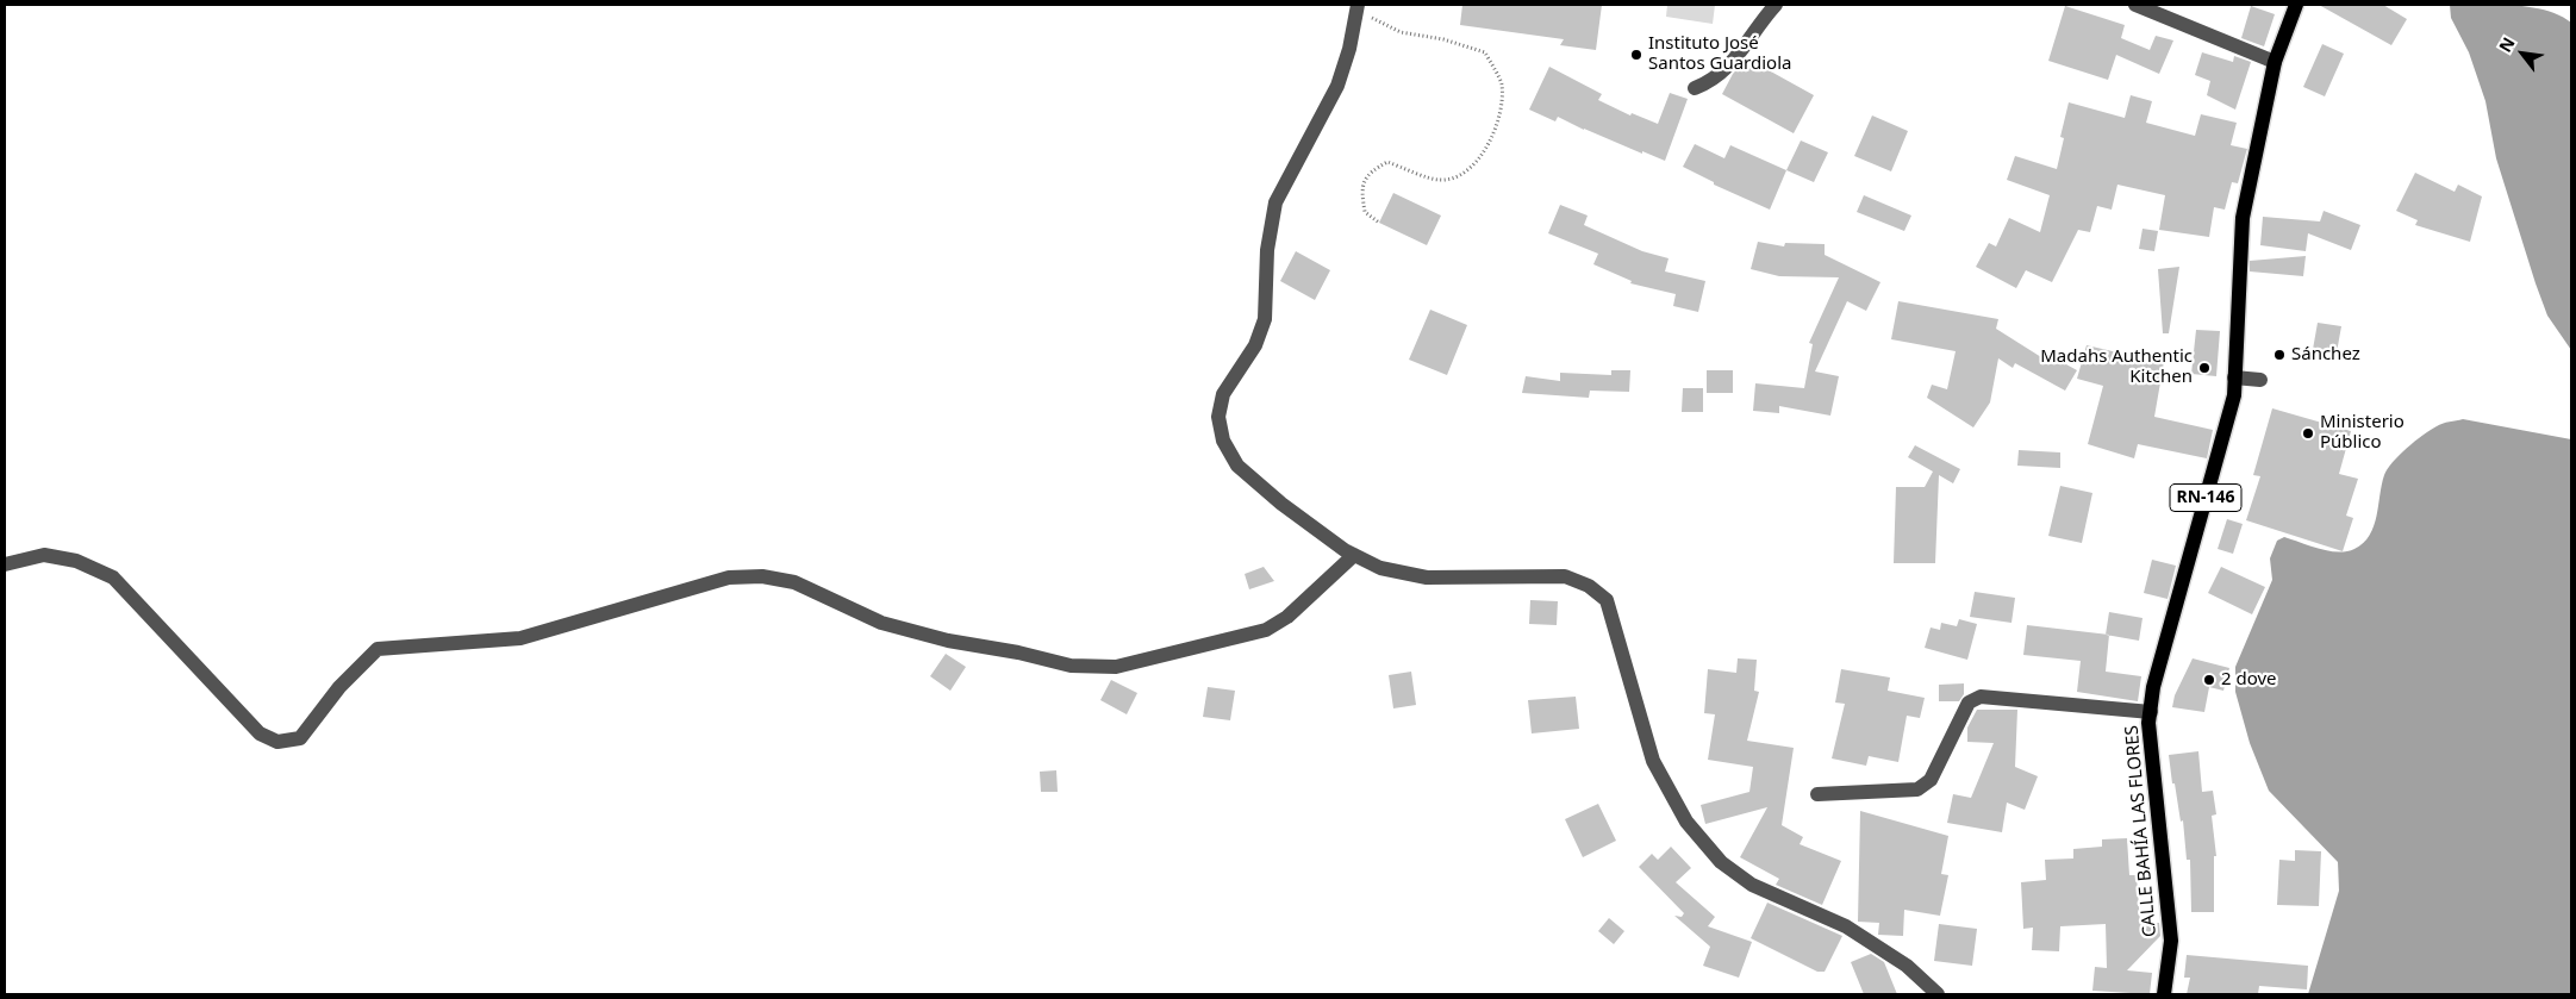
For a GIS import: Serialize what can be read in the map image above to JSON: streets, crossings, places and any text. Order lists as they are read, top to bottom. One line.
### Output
{"streets":{"main road":["RN-146","CALLE BAHÍA LAS FLORES"]},"places":["Instituto José Santos Guardiola","Sánchez","Madahs Authentic Kitchen","Ministerio Público","2 dove"],"north":"top left"}
